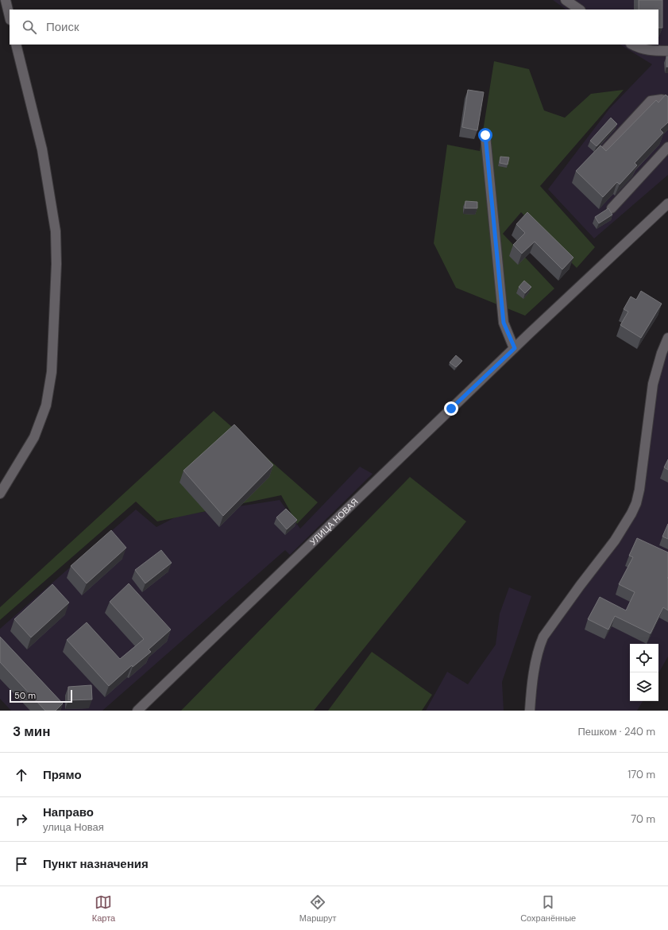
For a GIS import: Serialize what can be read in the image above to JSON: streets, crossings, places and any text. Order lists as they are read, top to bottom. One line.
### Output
{"streets":{"street":["УЛИЦА НОВАЯ"]},"scale_bar":"50 m","page":{"search":"Поиск","scale":"50 m","heading":["3 мин","Пешком · 240 m"],"list":[["Прямо","170 m"],["Направо","улица Новая","70 m"],"Пункт назначения"],"nav":["Карта","Маршрут","Сохранённые"]}}
